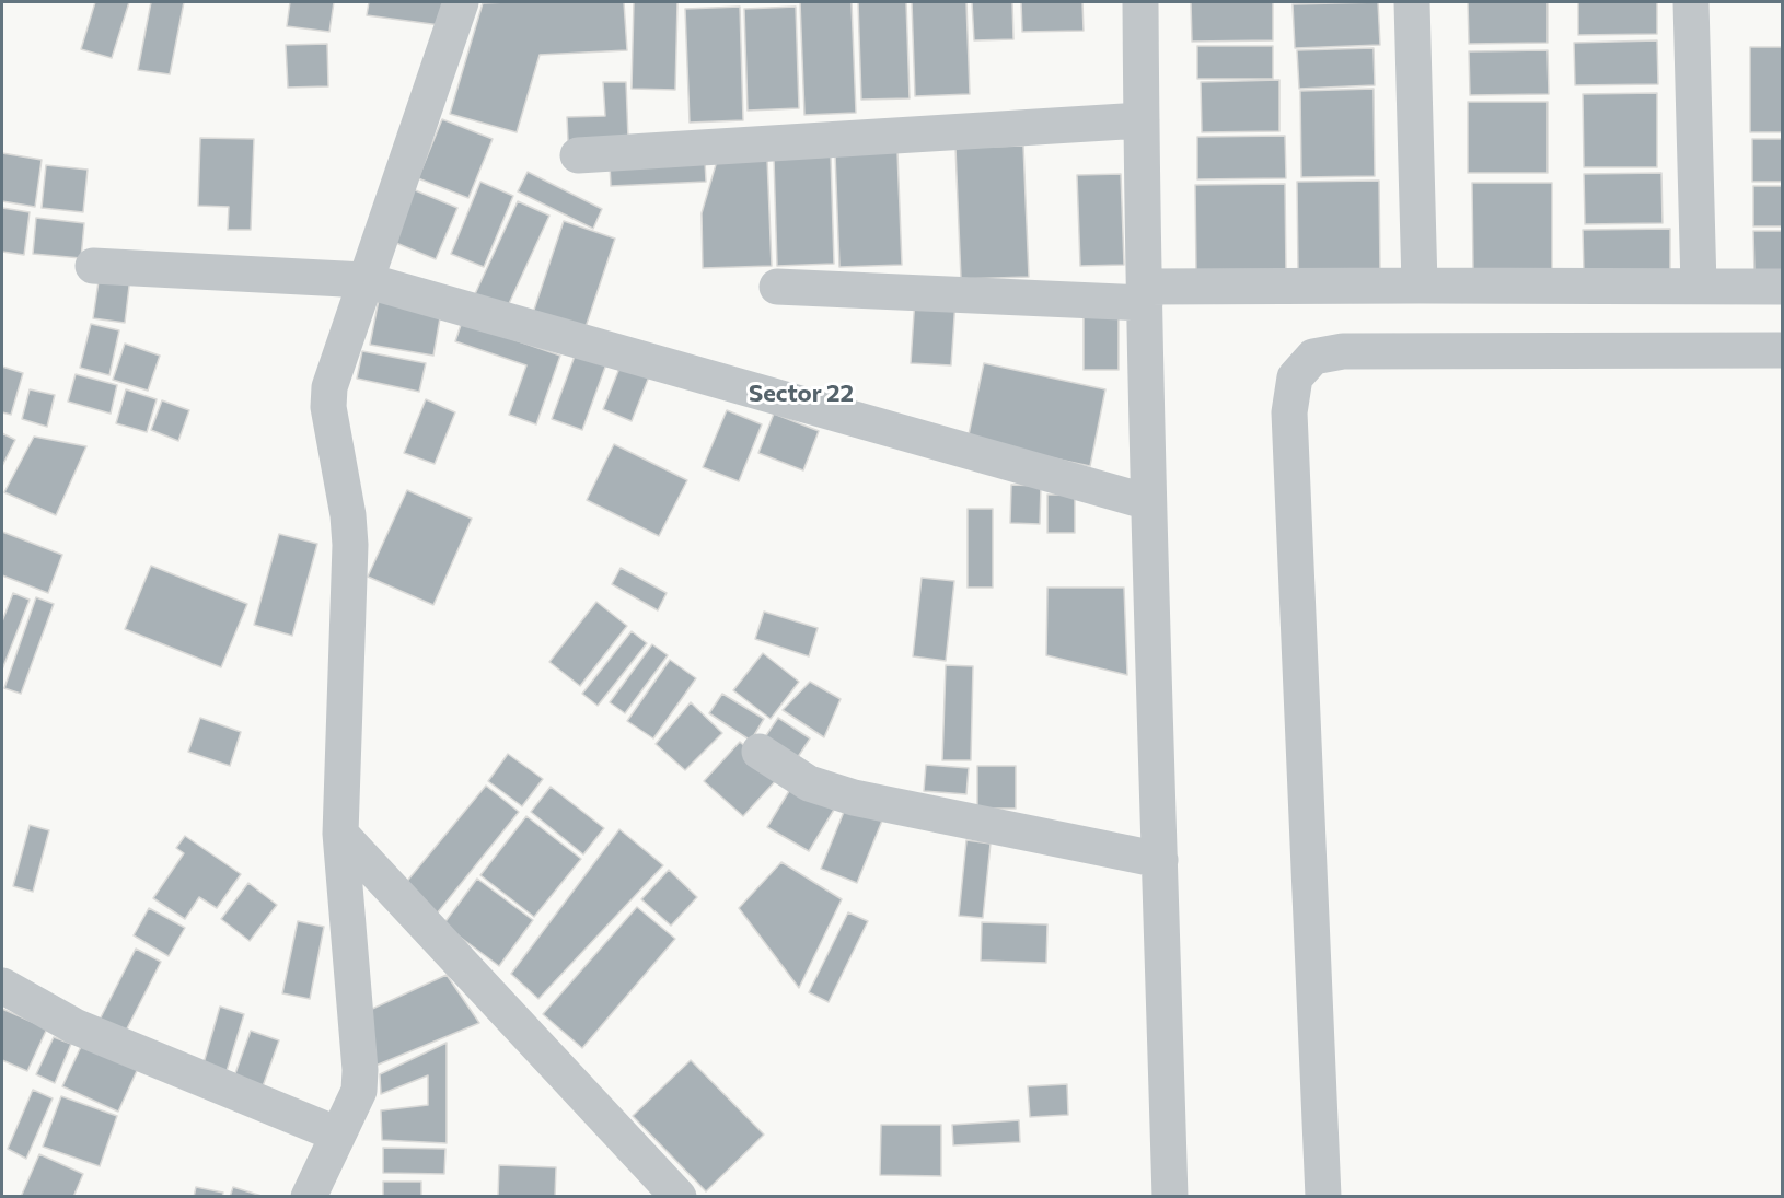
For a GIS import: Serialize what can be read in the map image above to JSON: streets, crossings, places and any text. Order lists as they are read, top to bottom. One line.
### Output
{"districts":["Sector 22"]}
